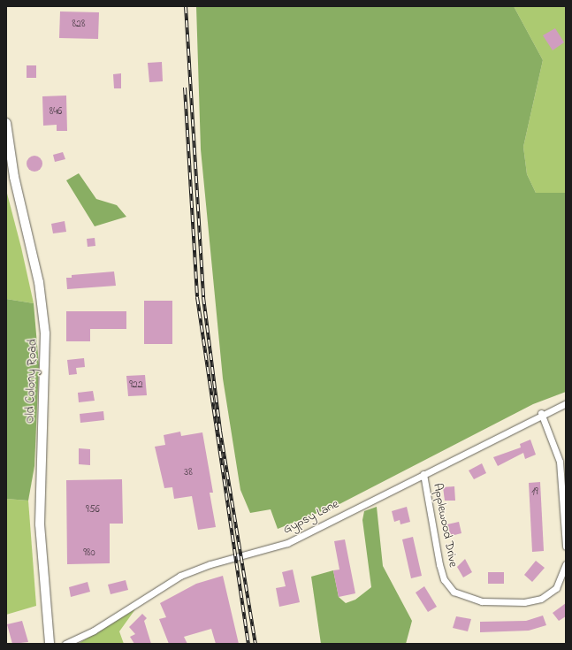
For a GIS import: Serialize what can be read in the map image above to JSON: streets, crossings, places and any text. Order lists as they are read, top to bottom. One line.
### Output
{"streets":{"main road":["Old Colony Road"],"street":["Gypsy Lane","Applewood Drive"]},"crossings":[["Gypsy Lane","Applewood Drive"]],"house_numbers":["828","846","922","38","19","956","980"]}
